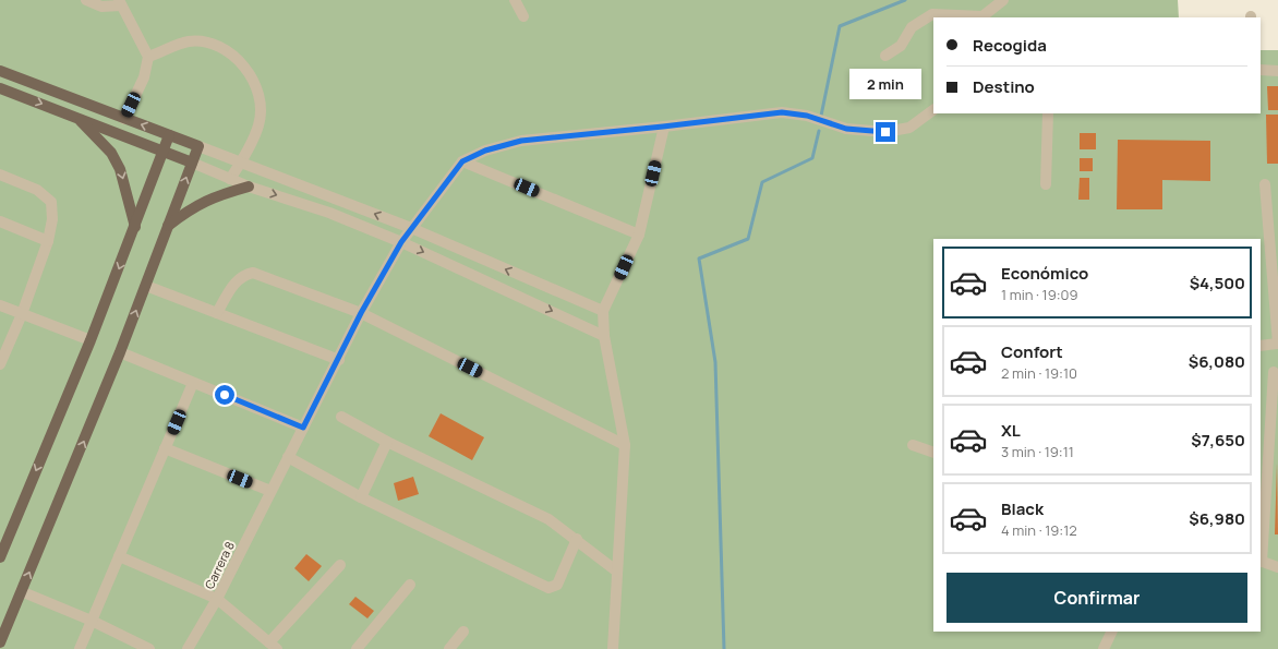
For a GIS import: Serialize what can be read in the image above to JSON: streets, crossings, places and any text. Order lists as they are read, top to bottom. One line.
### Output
{"streets":{"street":["Carrera 8"]},"page":{"banner":["Recogida","Destino"],"bubble":"2 min","list":[{"name":"Económico","note":"1 min · 19:09","value":"$4,500"},{"name":"Confort","note":"2 min · 19:10","value":"$6,080"},{"name":"XL","note":"3 min · 19:11","value":"$7,650"},{"name":"Black","note":"4 min · 19:12","value":"$6,980"}],"buttons":"Confirmar"}}
